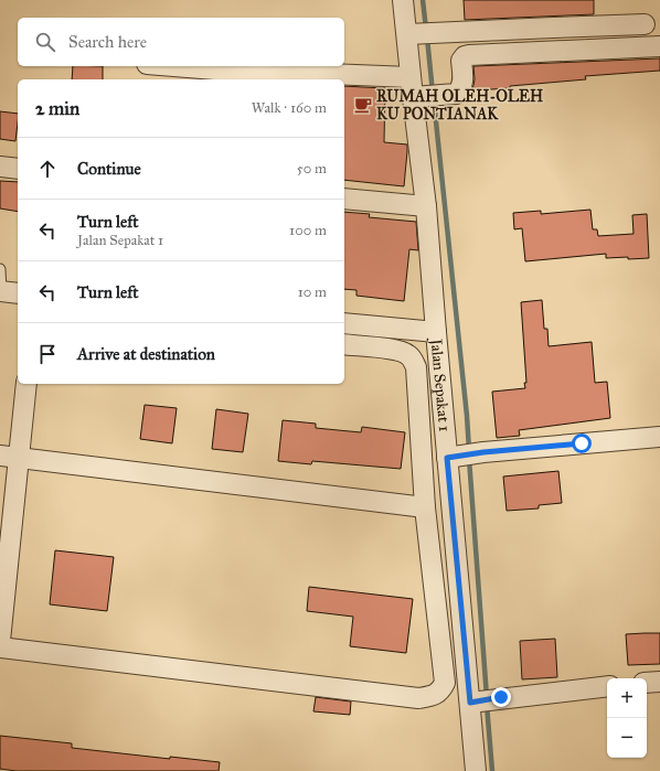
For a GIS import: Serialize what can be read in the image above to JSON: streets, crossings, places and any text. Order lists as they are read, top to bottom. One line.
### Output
{"streets":{"street":["Jalan Sepakat 1"]},"places":{"cafe":["RUMAH OLEH-OLEH KU PONTIANAK"]},"page":{"search":"Search here","heading":["2 min","Walk · 160 m"],"list":[["Continue","50 m"],["Turn left","Jalan Sepakat 1","100 m"],["Turn left","10 m"],"Arrive at destination"],"map_buttons":["+","−"]}}
